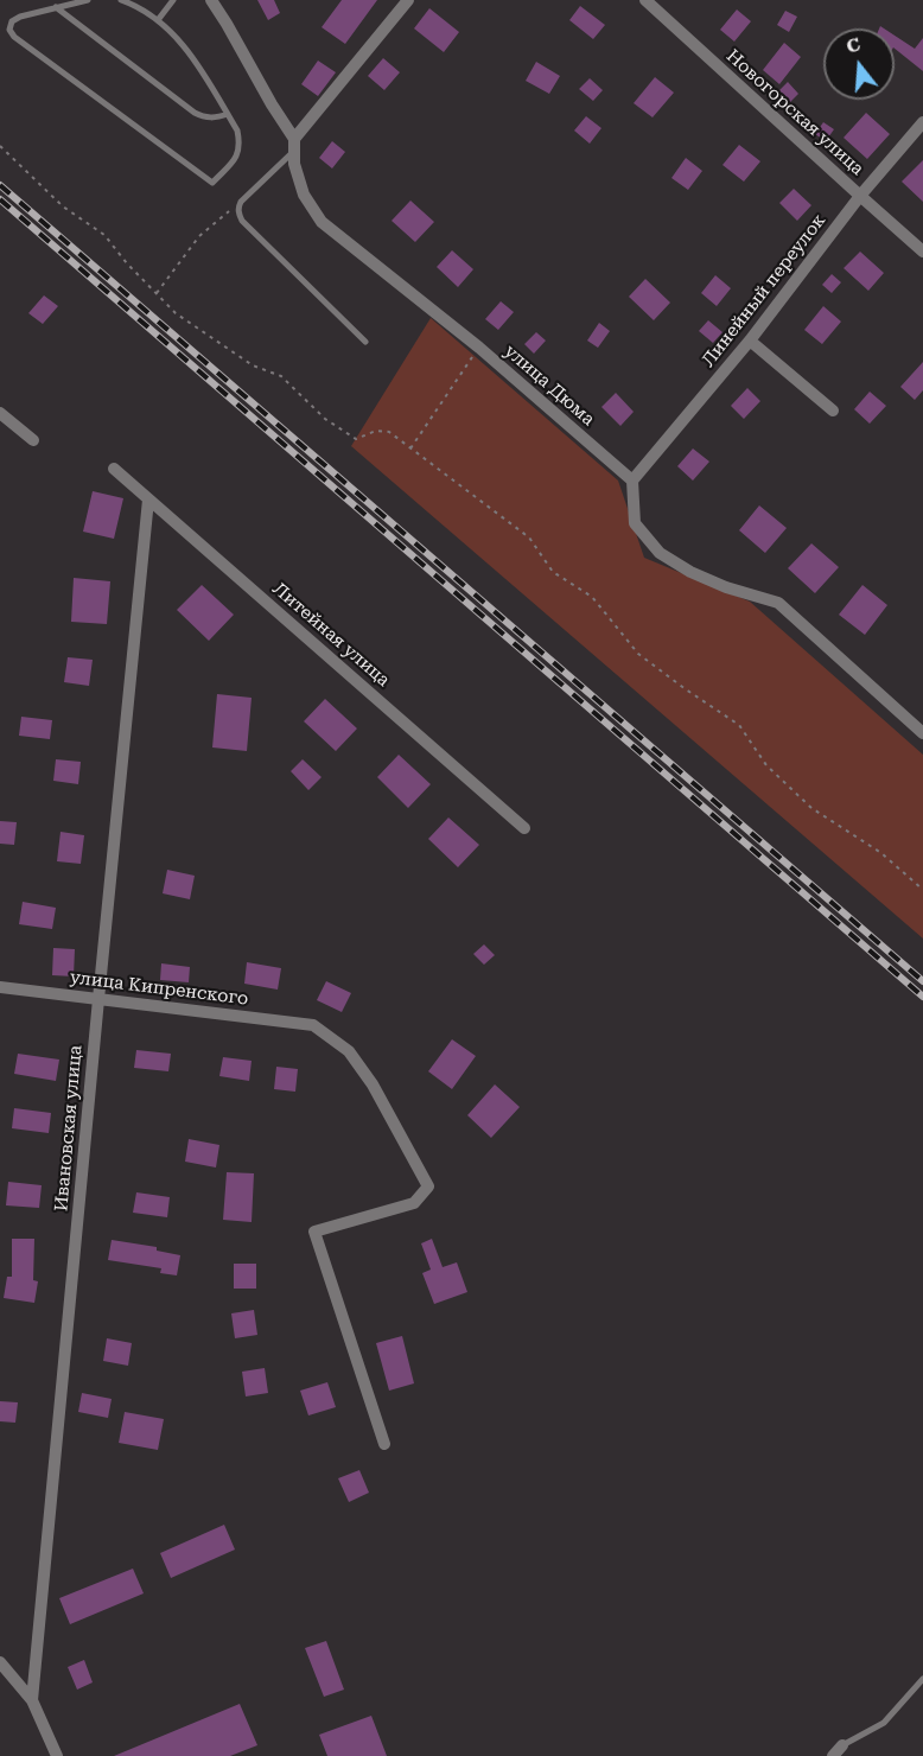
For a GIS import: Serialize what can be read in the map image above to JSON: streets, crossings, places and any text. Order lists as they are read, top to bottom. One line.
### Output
{"streets":{"street":["Новогорская улица","Линейный переулок","улица Дюма","Литейная улица","улица Кипренского","Ивановская улица"]},"crossings":[["Новогорская улица","Линейный переулок"],["Линейный переулок","улица Дюма"],["Литейная улица","Ивановская улица"],["улица Кипренского","Ивановская улица"]],"north":"top"}
